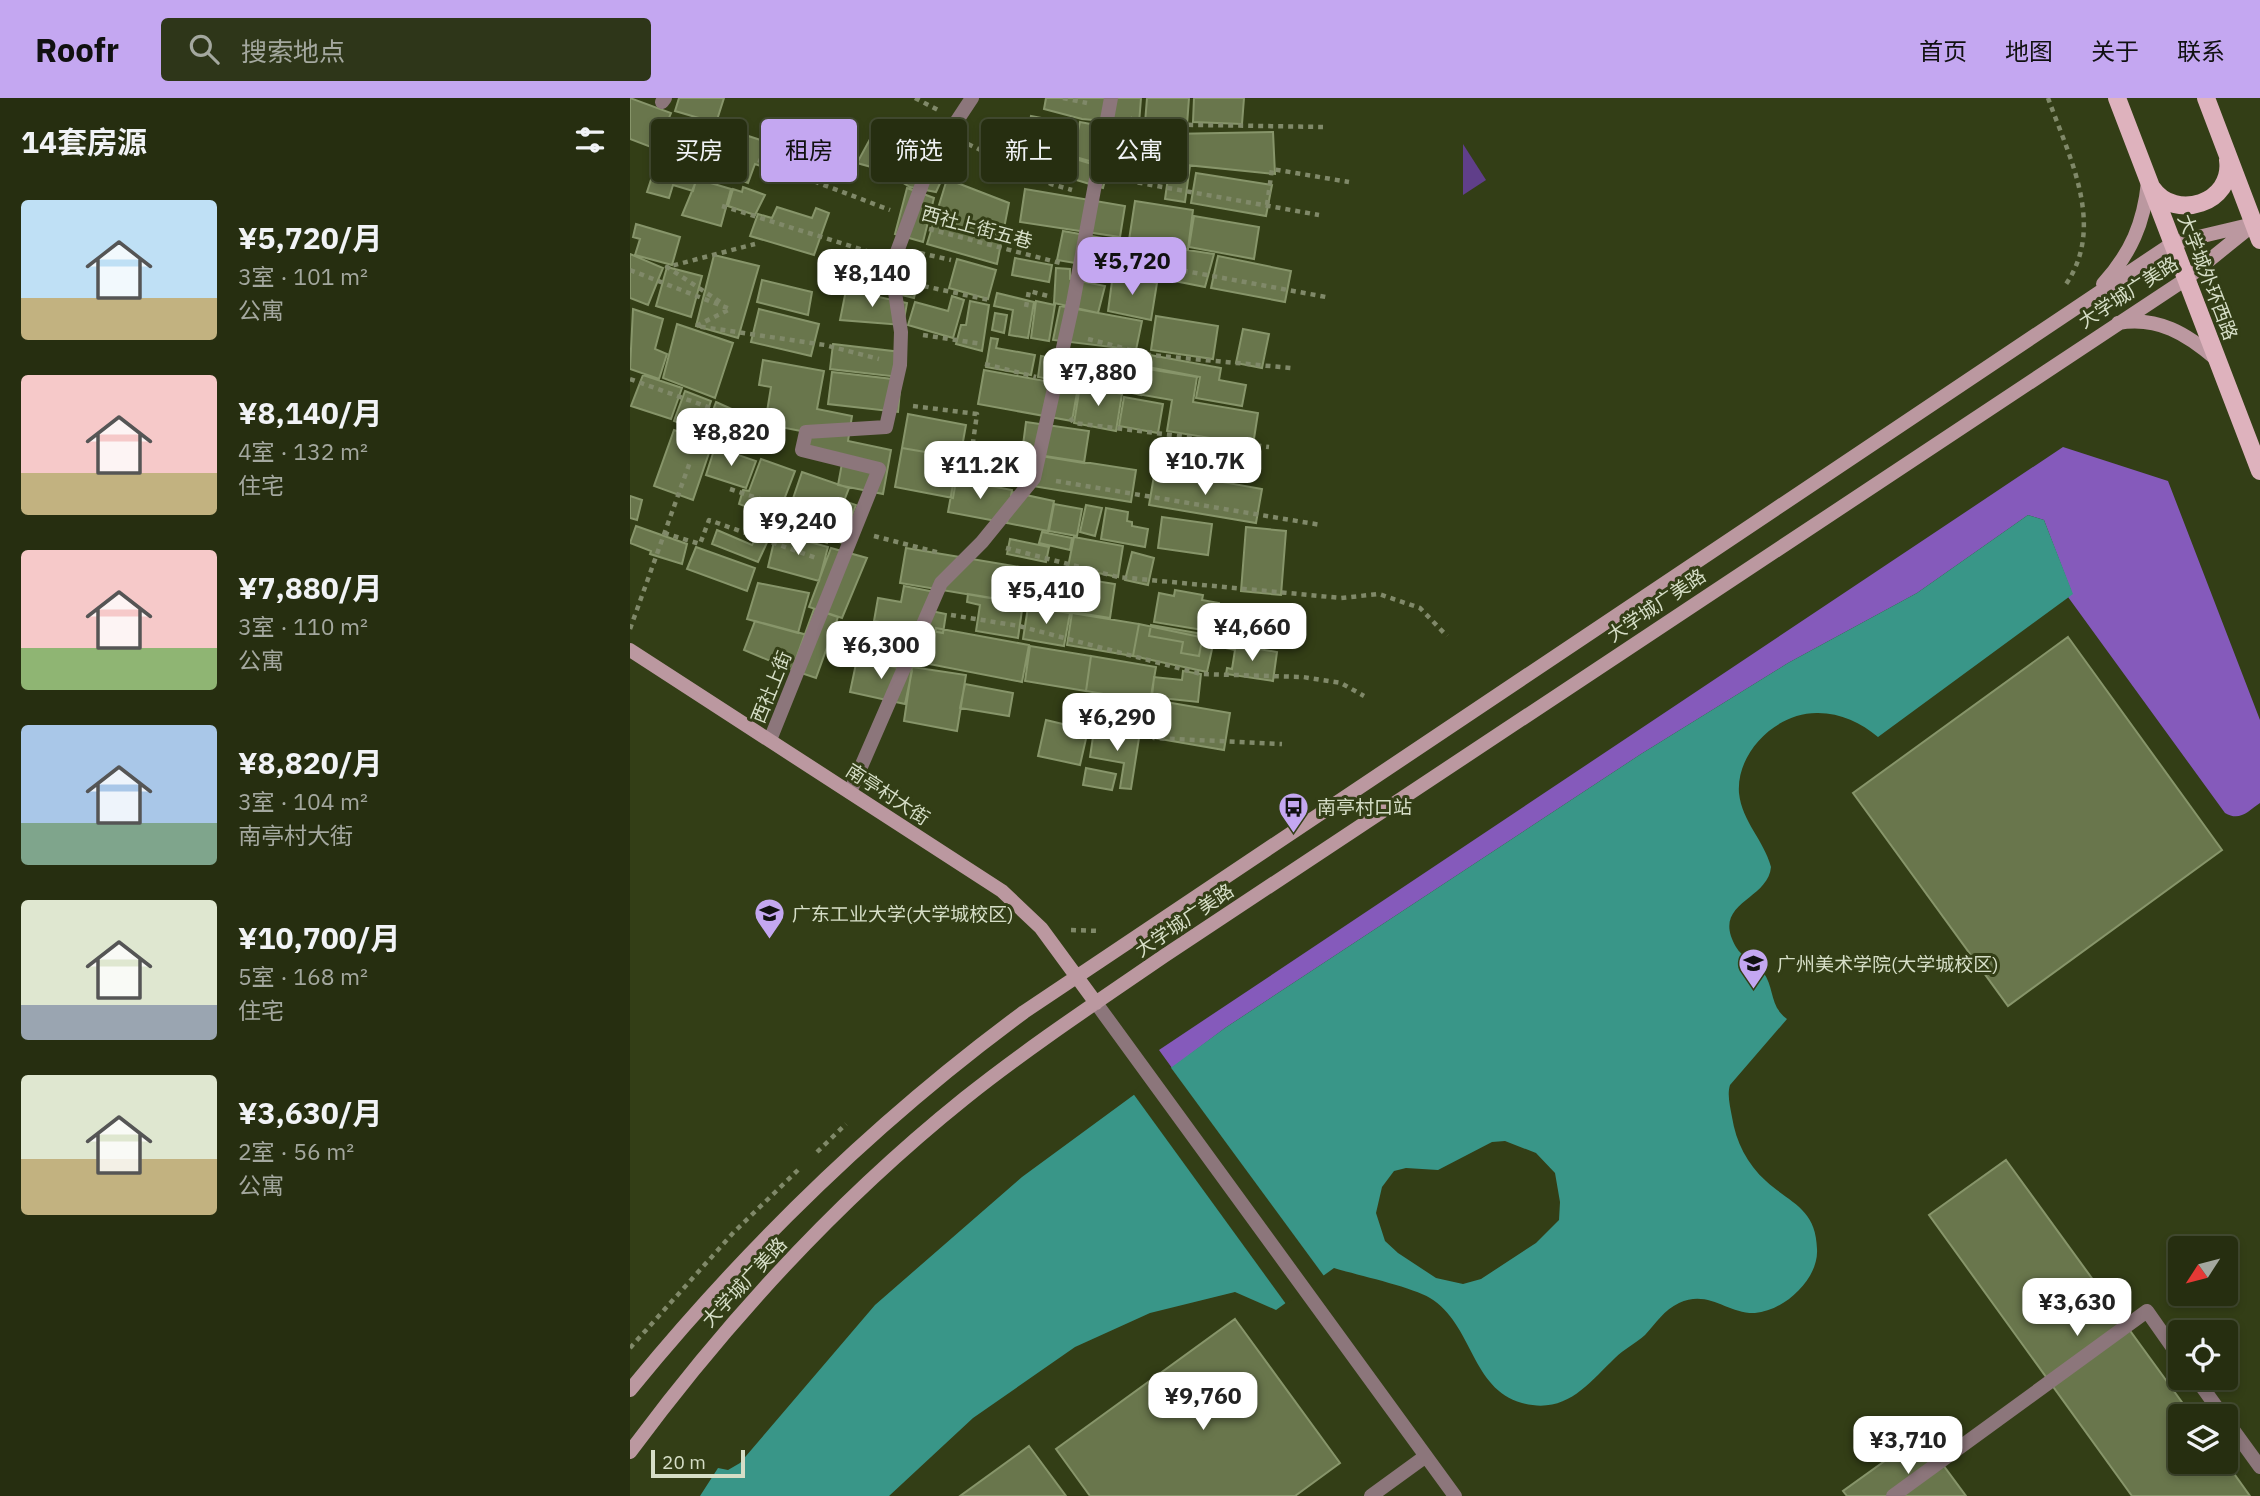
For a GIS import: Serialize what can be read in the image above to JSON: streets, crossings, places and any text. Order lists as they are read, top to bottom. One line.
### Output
{"streets":{"main road":["大学城外环西路","大学城广美路","南亭村大街"],"lane":["西社上街"],"path":["西社上街五巷"]},"crossings":[["西社上街五巷","西社上街"],["大学城外环西路","大学城广美路"],["大学城广美路","南亭村大街"],["西社上街","南亭村大街"]],"places":{"bus stop":["南亭村口站"],"school or university":["广东工业大学(大学城校区)","广州美术学院(大学城校区)"]},"scale_bar":"20 m","north":"bottom left","page":{"header":"Roofr","search":"搜索地点","nav":["首页","地图","关于","联系"],"heading":"14套房源","chip":["买房","租房","筛选","新上","公寓"],"list":[{"name":"¥5,720/月","note":"3室 · 101 m² · 公寓"},{"name":"¥8,140/月","note":"4室 · 132 m² · 住宅"},{"name":"¥7,880/月","note":"3室 · 110 m² · 公寓"},{"name":"¥8,820/月","note":"3室 · 104 m² · 南亭村大街"},{"name":"¥10,700/月","note":"5室 · 168 m² · 住宅"},{"name":"¥3,630/月","note":"2室 · 56 m² · 公寓"}],"price":["¥5,720","¥8,140","¥7,880","¥8,820","¥10.7K","¥11.2K","¥9,240","¥5,410","¥4,660","¥6,300","¥6,290","¥3,630","¥9,760","¥3,710"],"scale":"20 m"}}
